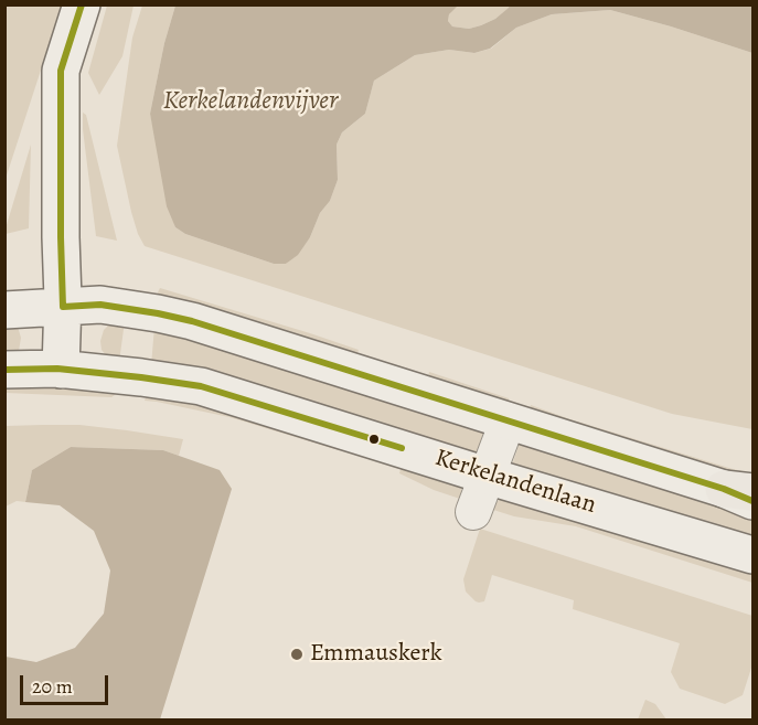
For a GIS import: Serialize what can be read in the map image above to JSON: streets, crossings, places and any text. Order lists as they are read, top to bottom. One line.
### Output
{"streets":{"street":["Kerkelandenlaan"]},"water":["Kerkelandenvijver"],"places":["Emmauskerk"],"scale_bar":"20 m"}
